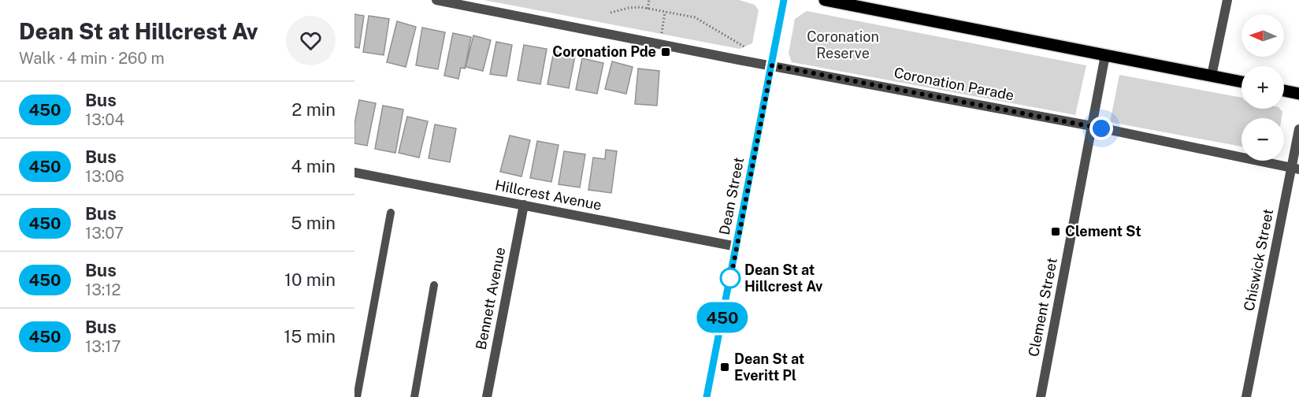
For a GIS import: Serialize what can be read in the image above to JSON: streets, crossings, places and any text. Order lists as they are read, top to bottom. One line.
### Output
{"streets":{"street":["Coronation Parade","Hillcrest Avenue","Dean Street","Chiswick Street","Bennett Avenue","Clement Street"]},"crossings":[["Coronation Parade","Dean Street"],["Coronation Parade","Chiswick Street"],["Coronation Parade","Clement Street"],["Hillcrest Avenue","Dean Street"],["Hillcrest Avenue","Bennett Avenue"]],"parks":["Coronation Reserve"],"places":{"transit":["Coronation Pde","Clement St","Dean St at Everitt Pl"],"other":["Dean St at Hillcrest Av"]},"lines":["bus line 450"],"north":"left","page":{"heading":["Dean St at Hillcrest Av","Walk · 4 min · 260 m"],"on_map":"450","map_buttons":["+","−"],"list":[{"mark":"450","name":"Bus","note":"13:04","value":"2 min"},{"mark":"450","name":"Bus","note":"13:06","value":"4 min"},{"mark":"450","name":"Bus","note":"13:07","value":"5 min"},{"mark":"450","name":"Bus","note":"13:12","value":"10 min"},{"mark":"450","name":"Bus","note":"13:17","value":"15 min"}]}}
